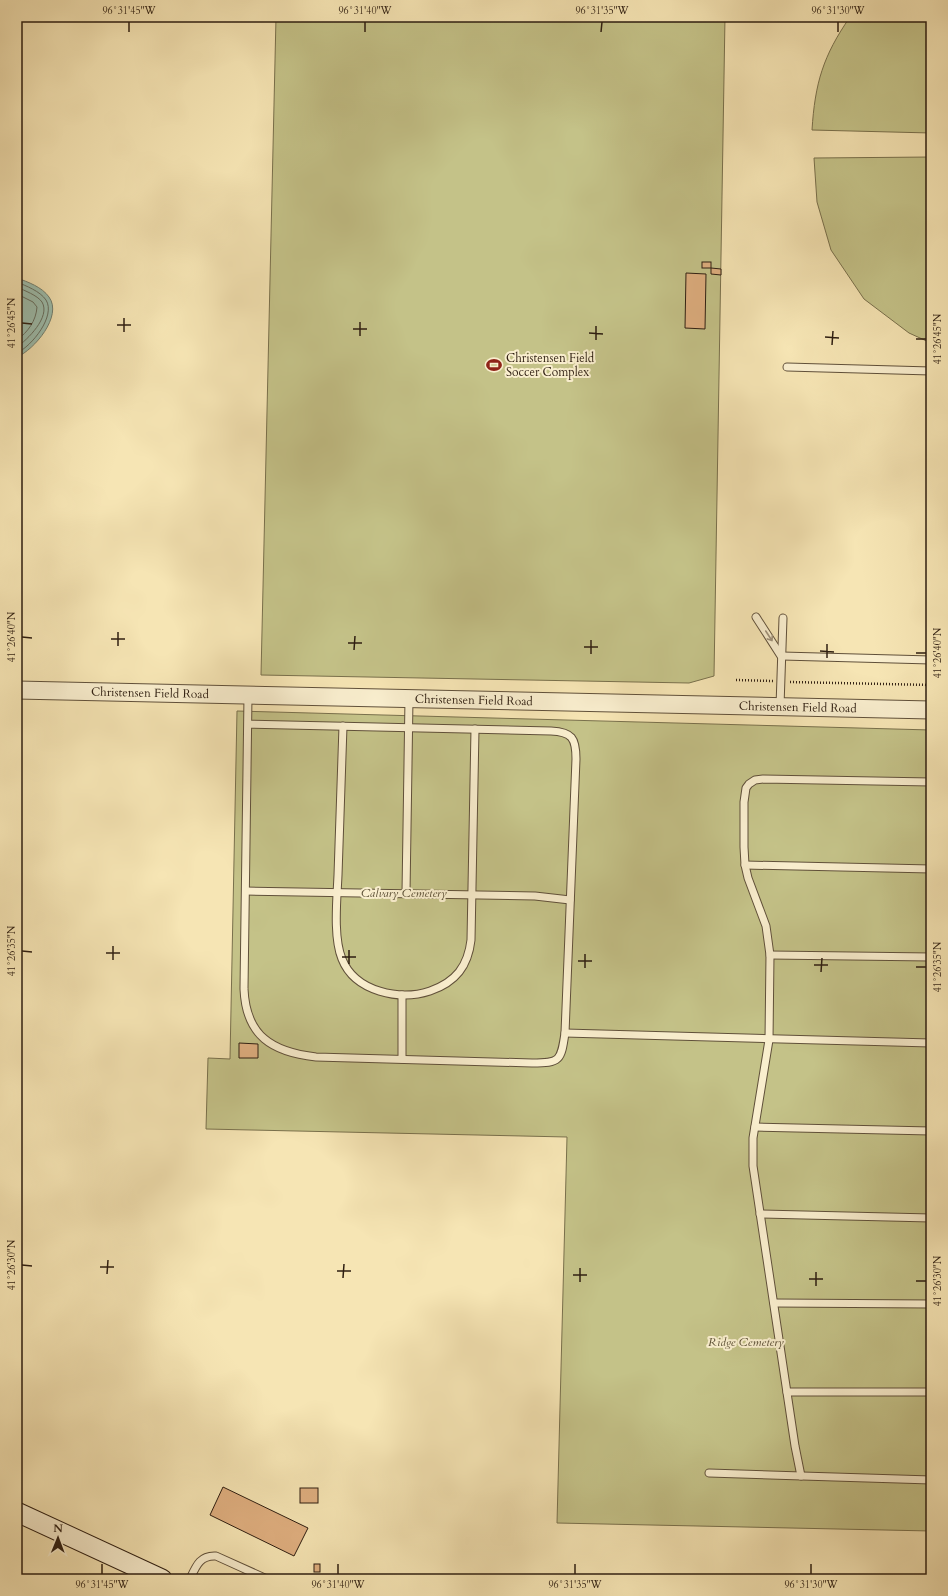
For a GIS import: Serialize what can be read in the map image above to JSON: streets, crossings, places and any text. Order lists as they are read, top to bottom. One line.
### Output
{"streets":{"street":["Christensen Field Road"]},"parks":["Calvary Cemetery","Ridge Cemetery"],"places":{"sports":["Christensen Field Soccer Complex"]},"north":"top","coordinates":["96°31'45\"W","96°31'40\"W","96°31'35\"W","96°31'30\"W","41°26'45\"N","41°26'40\"N","41°26'35\"N","41°26'30\"N"]}
